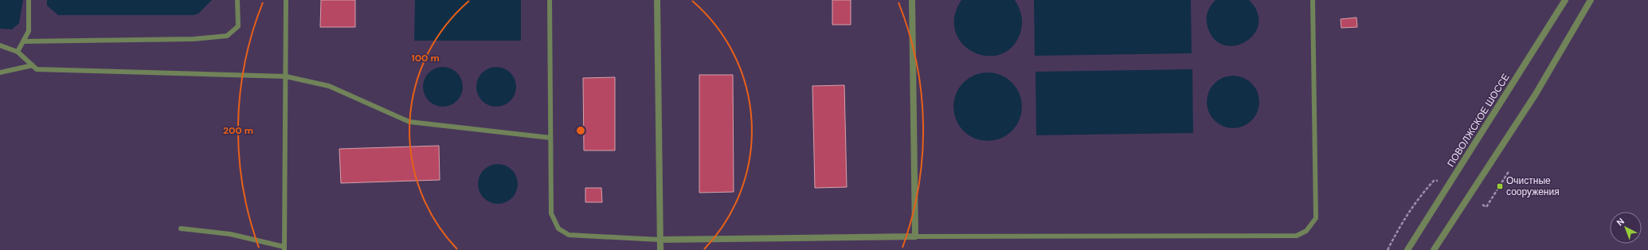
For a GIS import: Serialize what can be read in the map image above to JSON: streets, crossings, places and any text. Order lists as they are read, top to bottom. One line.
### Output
{"streets":{"street":["ПОВОЛЖСКОЕ ШОССЕ"]},"places":{"transit":["Очистные сооружения"]},"north":"top left","rings":["100 m","200 m"]}
